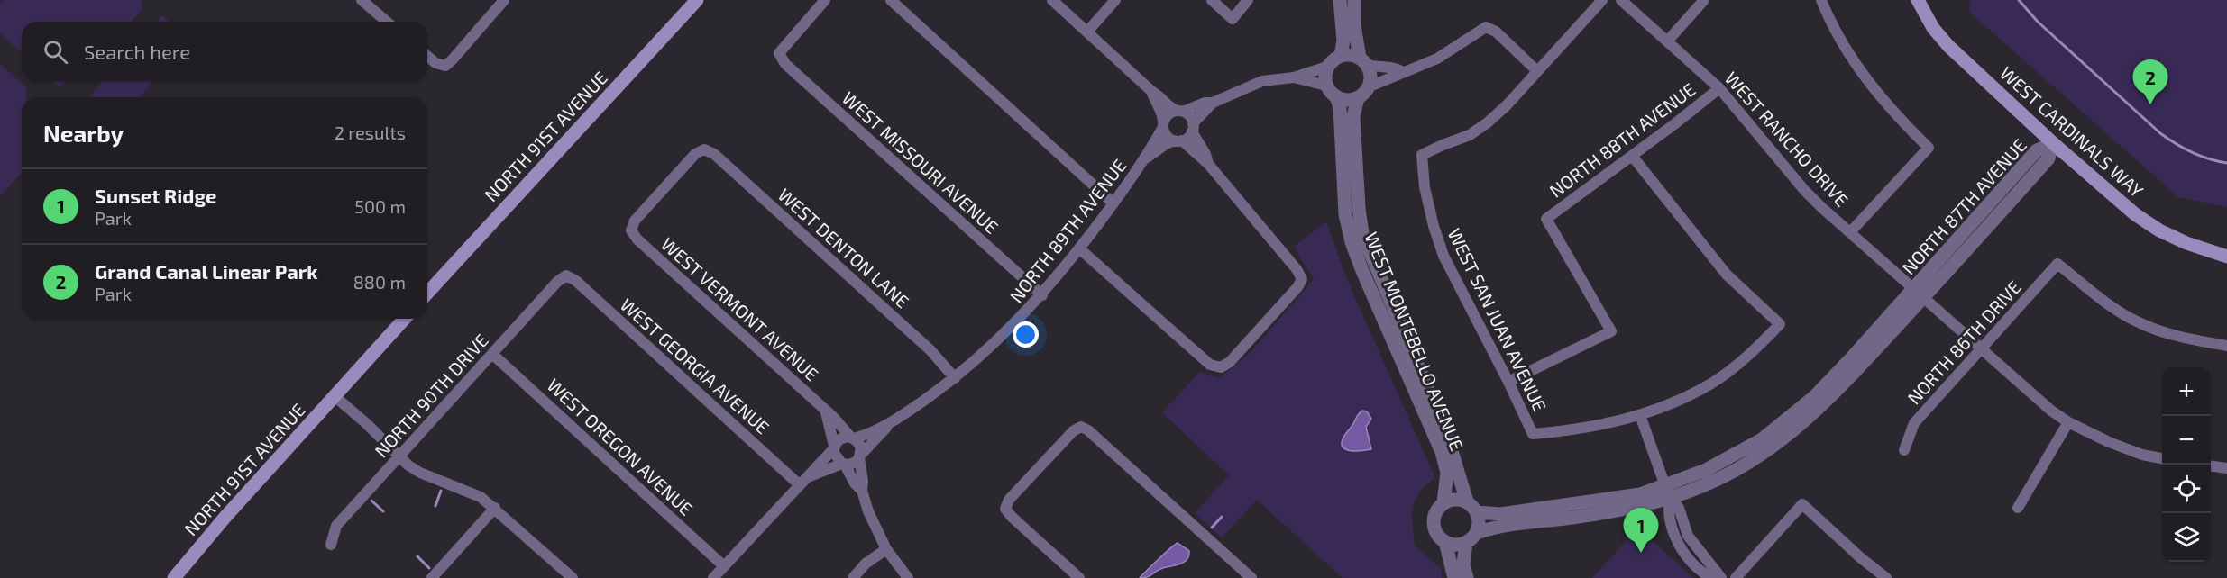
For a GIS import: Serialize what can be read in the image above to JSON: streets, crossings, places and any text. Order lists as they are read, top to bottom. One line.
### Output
{"streets":{"main road":["WEST CARDINALS WAY","NORTH 91ST AVENUE"],"street":["WEST RANCHO DRIVE","NORTH 88TH AVENUE","WEST MISSOURI AVENUE","NORTH 87TH AVENUE","NORTH 89TH AVENUE","WEST DENTON LANE","WEST VERMONT AVENUE","WEST SAN JUAN AVENUE","WEST MONTEBELLO AVENUE","NORTH 86TH DRIVE","WEST GEORGIA AVENUE","NORTH 90TH DRIVE","WEST OREGON AVENUE"]},"crossings":[["WEST CARDINALS WAY","NORTH 87TH AVENUE"],["WEST RANCHO DRIVE","NORTH 88TH AVENUE"],["WEST RANCHO DRIVE","NORTH 87TH AVENUE"],["WEST RANCHO DRIVE","NORTH 86TH DRIVE"],["NORTH 88TH AVENUE","WEST SAN JUAN AVENUE"],["WEST MISSOURI AVENUE","NORTH 89TH AVENUE"],["NORTH 87TH AVENUE","WEST MONTEBELLO AVENUE"],["NORTH 89TH AVENUE","WEST DENTON LANE"],["NORTH 89TH AVENUE","WEST VERMONT AVENUE"],["WEST DENTON LANE","WEST VERMONT AVENUE"],["WEST GEORGIA AVENUE","NORTH 90TH DRIVE"],["NORTH 90TH DRIVE","WEST OREGON AVENUE"]],"page":{"search":"Search here","pins":["2","1"],"heading":["Nearby","2 results"],"list":[{"mark":"1","name":"Sunset Ridge","note":"Park","value":"500 m"},{"mark":"2","name":"Grand Canal Linear Park","note":"Park","value":"880 m"}],"map_buttons":["+","−"]}}
